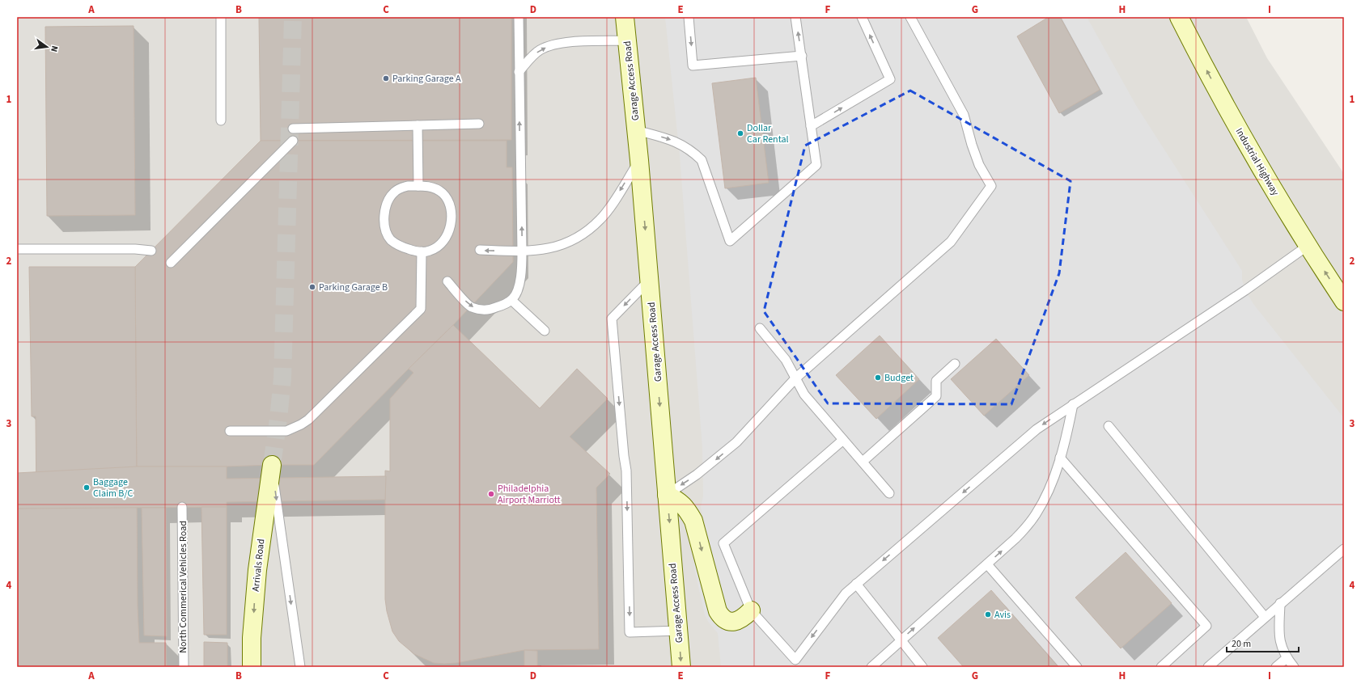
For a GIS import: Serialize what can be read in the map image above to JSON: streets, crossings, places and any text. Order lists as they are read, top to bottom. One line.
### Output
{"streets":{"street":["Garage Access Road","Industrial Highway","Arrivals Road"],"lane":["North Commerical Vehicles Road"]},"one_way":["Garage Access Road","Industrial Highway","Arrivals Road"],"places":["Parking Garage A","Dollar Car Rental","Parking Garage B","Budget","Baggage Claim B/C","Philadelphia Airport Marriott","Avis"],"scale_bar":"20 m","north":"right","grid":{"columns":["A","B","C","D","E","F","G","H","I"],"rows":["1","2","3","4"]}}
